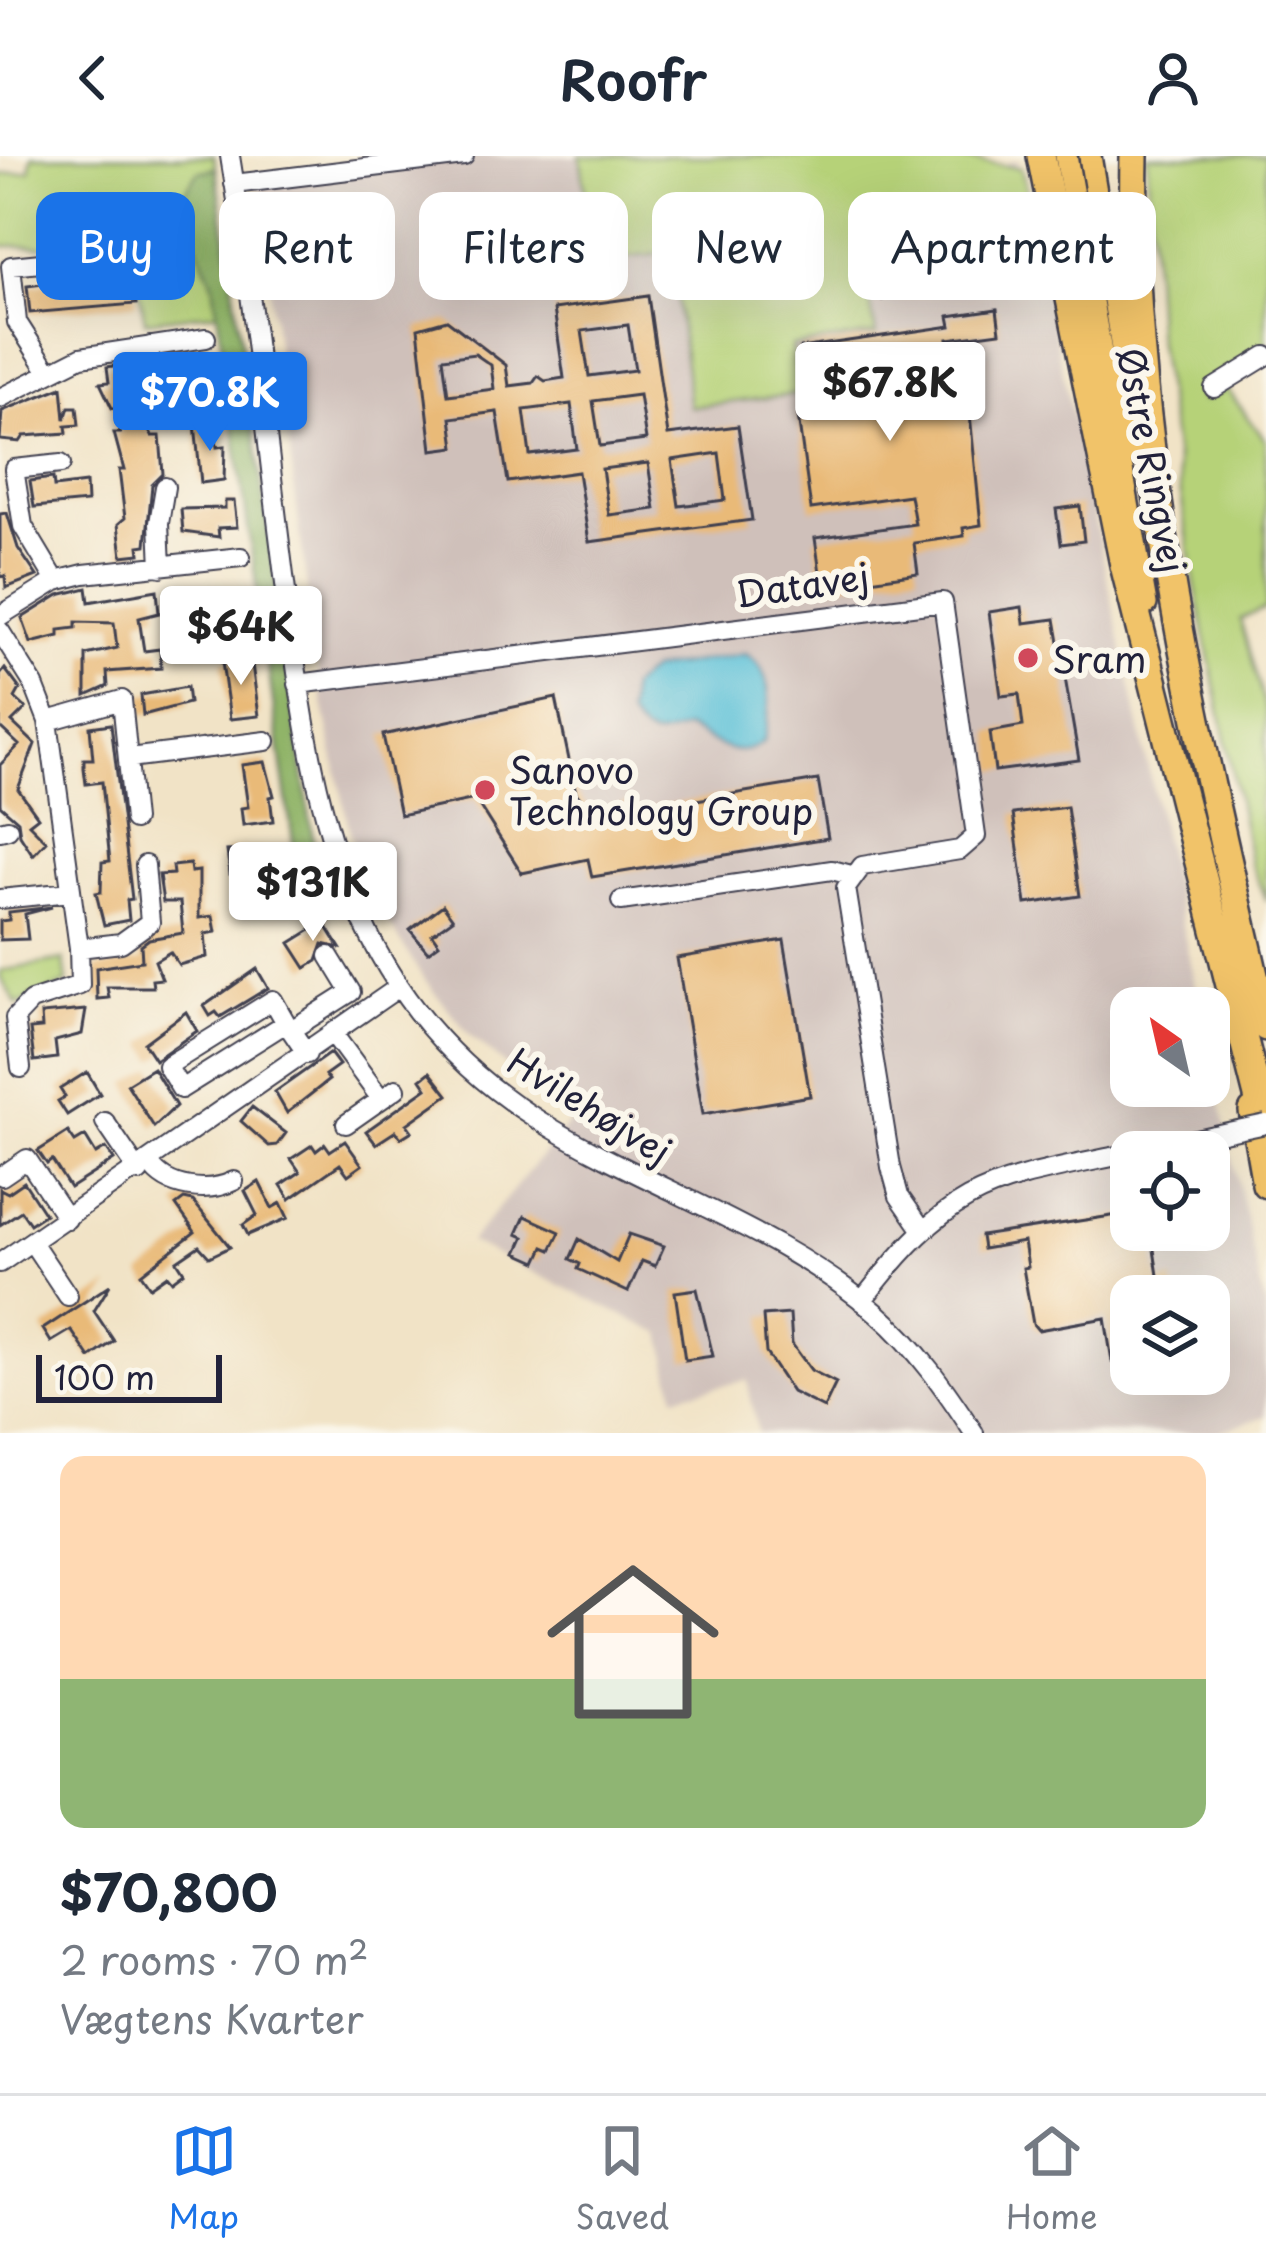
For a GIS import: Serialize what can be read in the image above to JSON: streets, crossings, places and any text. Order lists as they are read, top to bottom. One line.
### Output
{"streets":{"main road":["Østre Ringvej"],"street":["Datavej","Hvilehøjvej"]},"crossings":[["Datavej","Hvilehøjvej"]],"places":["Sram","Sanovo Technology Group"],"scale_bar":"100 m","north":"top left","page":{"header":"Roofr","chip":["Buy","Rent","Filters","New","Apartment"],"price":["$67.8K","$70.8K","$64K","$131K"],"scale":"100 m","list":[{"name":"$70,800","note":"2 rooms · 70 m² · Vægtens Kvarter"}],"tabs":["Map","Saved","Home"]}}
